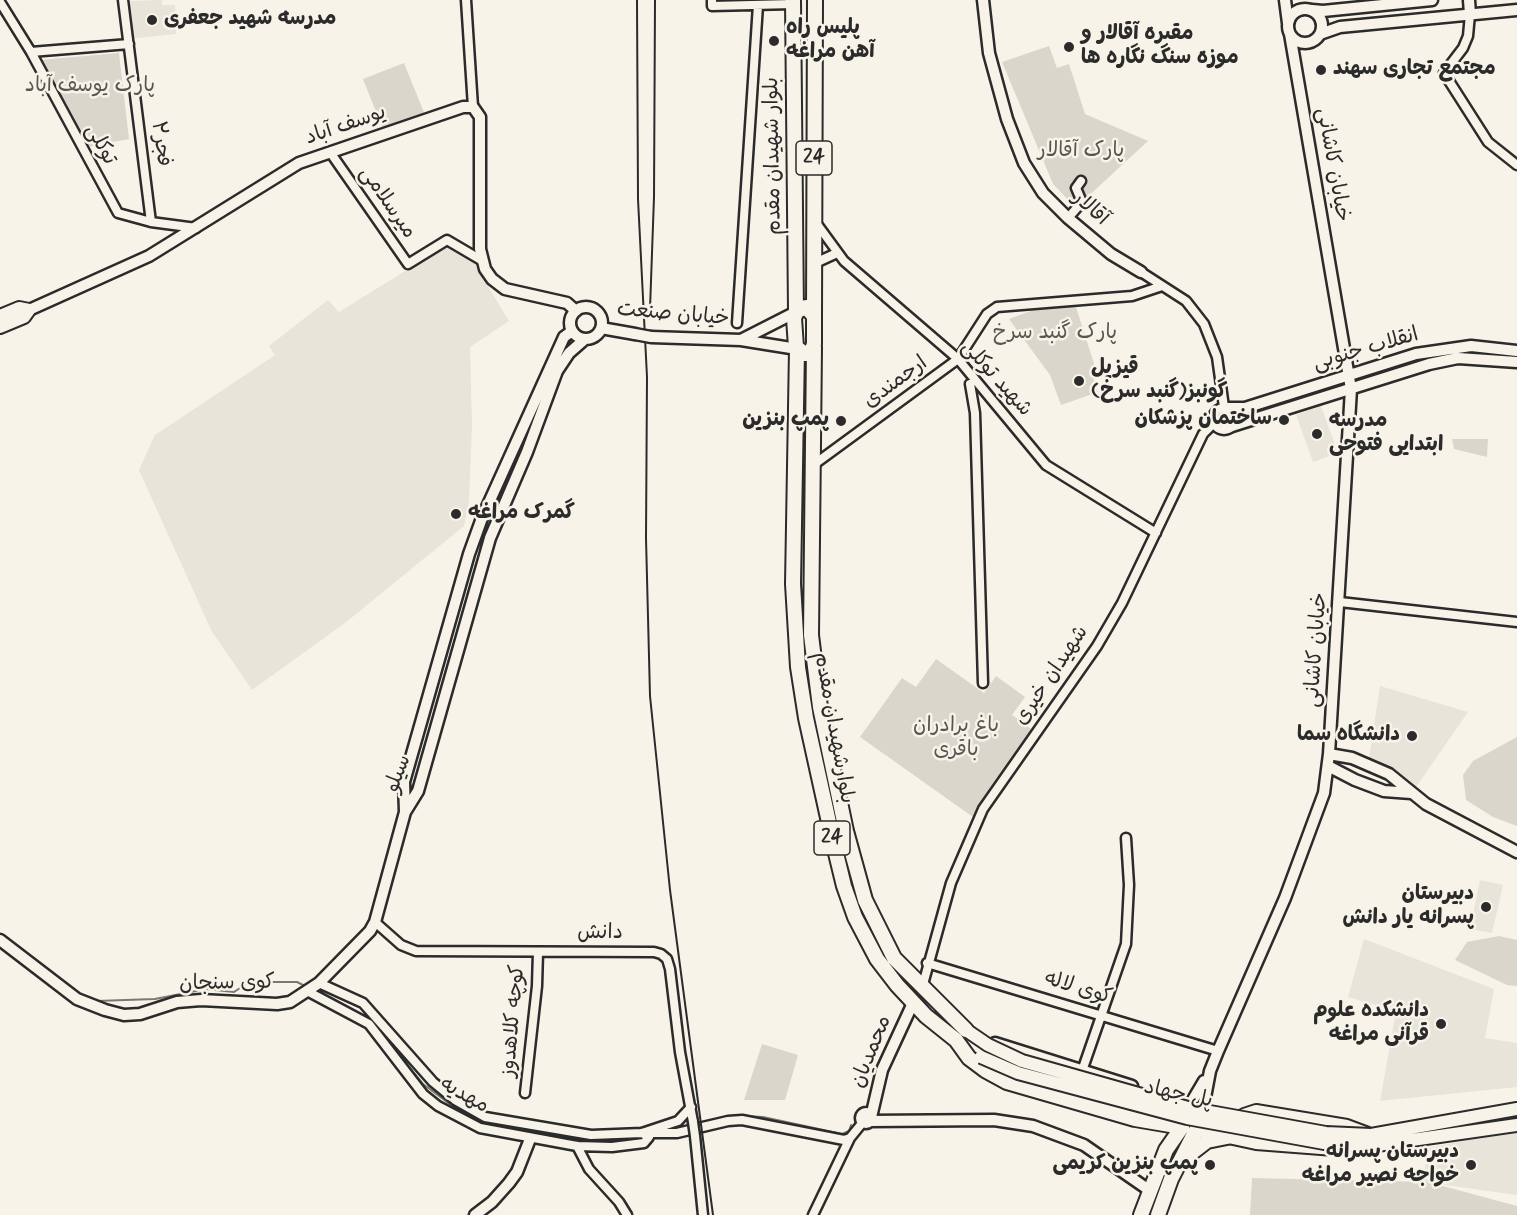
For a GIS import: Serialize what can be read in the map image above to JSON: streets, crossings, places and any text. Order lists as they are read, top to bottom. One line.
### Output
{"streets":{"main road":["بلوار شهیدان مقدم","24","بلوارشهیدان مقدم","پل جهاد"],"street":["یوسف آباد","فجر۲","توکلی","خیابان کاشانی","میرسلامی","آقالار","خیابان صنعت","انقلاب جنوبی","شهید توکلی","ارجمندی","شهیدان خیری","سیلو","دانش","کوی سنجان","کوی لاله","کوچه کلاهدوز","محمدیان","مهدیه"]},"crossings":[["یوسف آباد","توکلی"],["یوسف آباد","میرسلامی"],["فجر۲","توکلی"],["بلوار شهیدان مقدم","24"],["بلوار شهیدان مقدم","خیابان صنعت"],["بلوار شهیدان مقدم","شهید توکلی"],["24","خیابان کاشانی"],["24","خیابان صنعت"],["24","بلوارشهیدان مقدم"],["24","پل جهاد"],["خیابان کاشانی","انقلاب جنوبی"],["خیابان کاشانی","کوی لاله"],["آقالار","انقلاب جنوبی"],["آقالار","ارجمندی"],["آقالار","شهیدان خیری"],["خیابان صنعت","بلوارشهیدان مقدم"],["خیابان صنعت","سیلو"],["انقلاب جنوبی","شهیدان خیری"],["شهید توکلی","ارجمندی"],["شهید توکلی","شهیدان خیری"],["ارجمندی","بلوارشهیدان مقدم"],["شهیدان خیری","بلوارشهیدان مقدم"],["شهیدان خیری","کوی لاله"],["بلوارشهیدان مقدم","محمدیان"],["بلوارشهیدان مقدم","پل جهاد"],["سیلو","کوی سنجان"],["دانش","کوی سنجان"],["دانش","کوچه کلاهدوز"],["کوی سنجان","مهدیه"]],"parks":["پارک یوسف آباد","پارک آقالار","پارک گنبد سرخ","باغ برادران باقری"],"places":["مدرسه شهید جعفری","پلیس راه آهن مراغه","مقبره آقالار و موزه سنگ نگاره ها","مجتمع تجاری سهند","قیزیل گونبز(گنبد سرخ)","ساختمان پزشکان","پمپ بنزین","مدرسه ابتدایی فتوحی","گمرک مراغه","دانشگاه سما","دبیرستان پسرانه یار دانش","دانشکده علوم قرآنی مراغه","پمپ بنزین کریمی","دبیرستان پسرانه خواجه نصیر مراغه"]}
